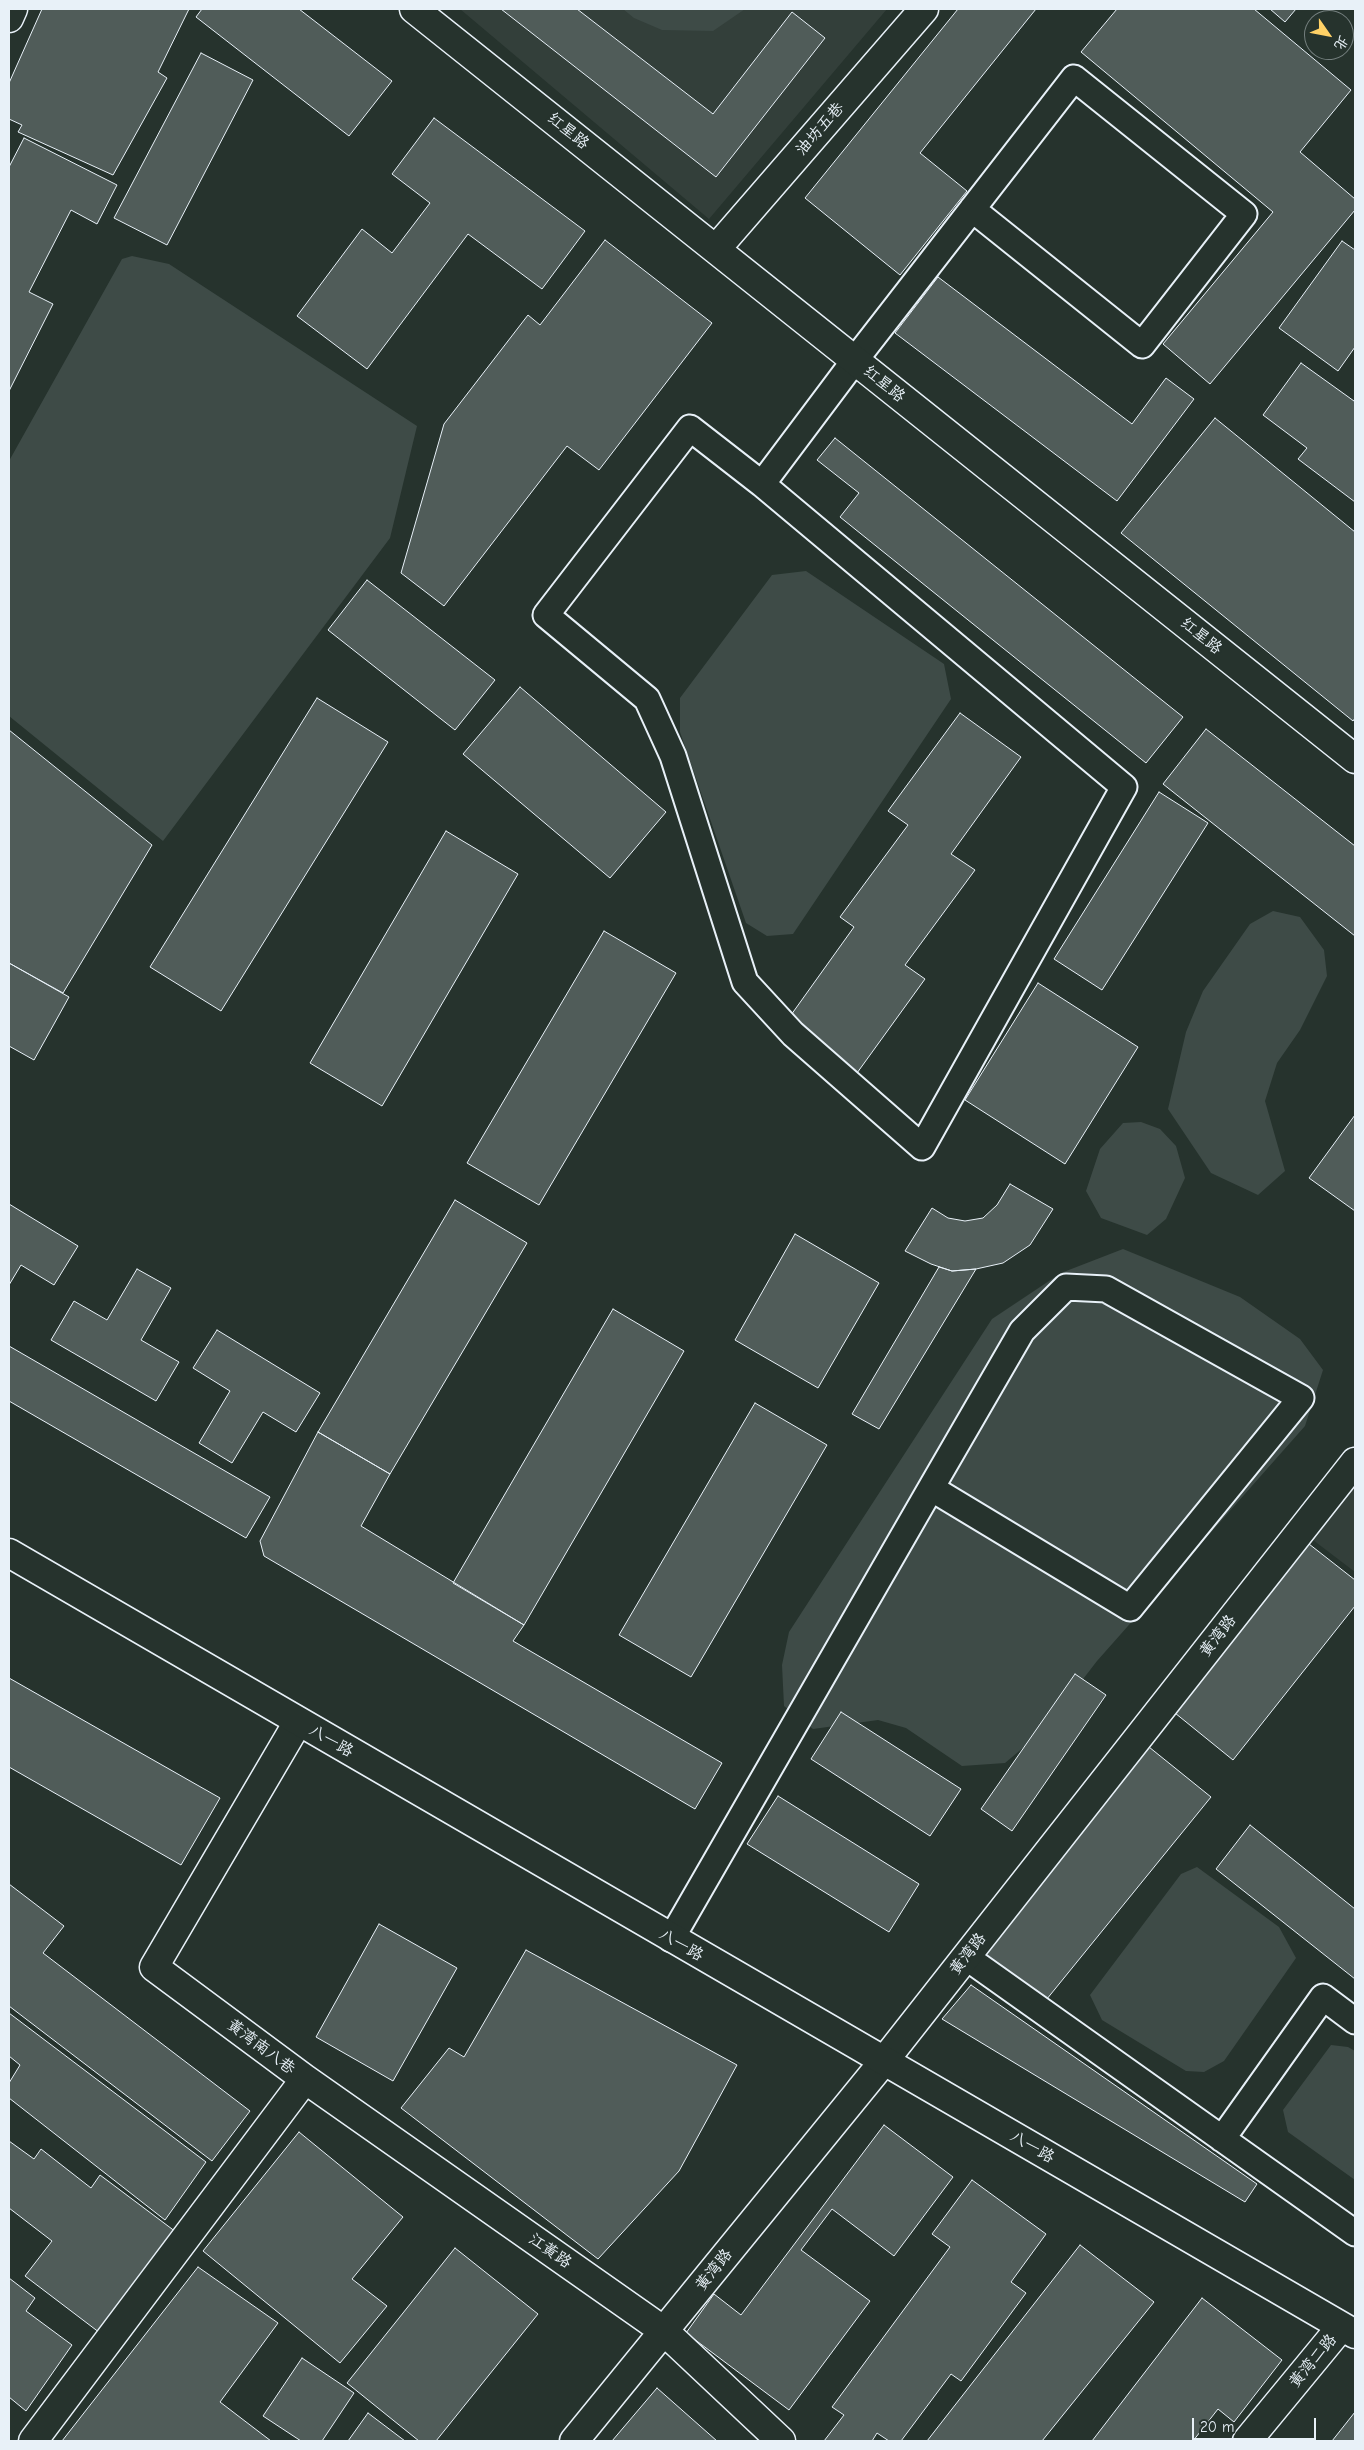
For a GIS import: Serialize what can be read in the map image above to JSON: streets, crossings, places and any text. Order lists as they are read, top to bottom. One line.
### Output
{"streets":{"street":["油坊五巷","红星路","黄湾路","八一路","黄湾南八巷","江黄路","黄湾二路"]},"crossings":[["油坊五巷","红星路"],["黄湾路","八一路"],["黄湾路","江黄路"],["八一路","黄湾南八巷"],["八一路","黄湾二路"],["黄湾南八巷","江黄路"]],"scale_bar":"20 m","north":"bottom right"}
